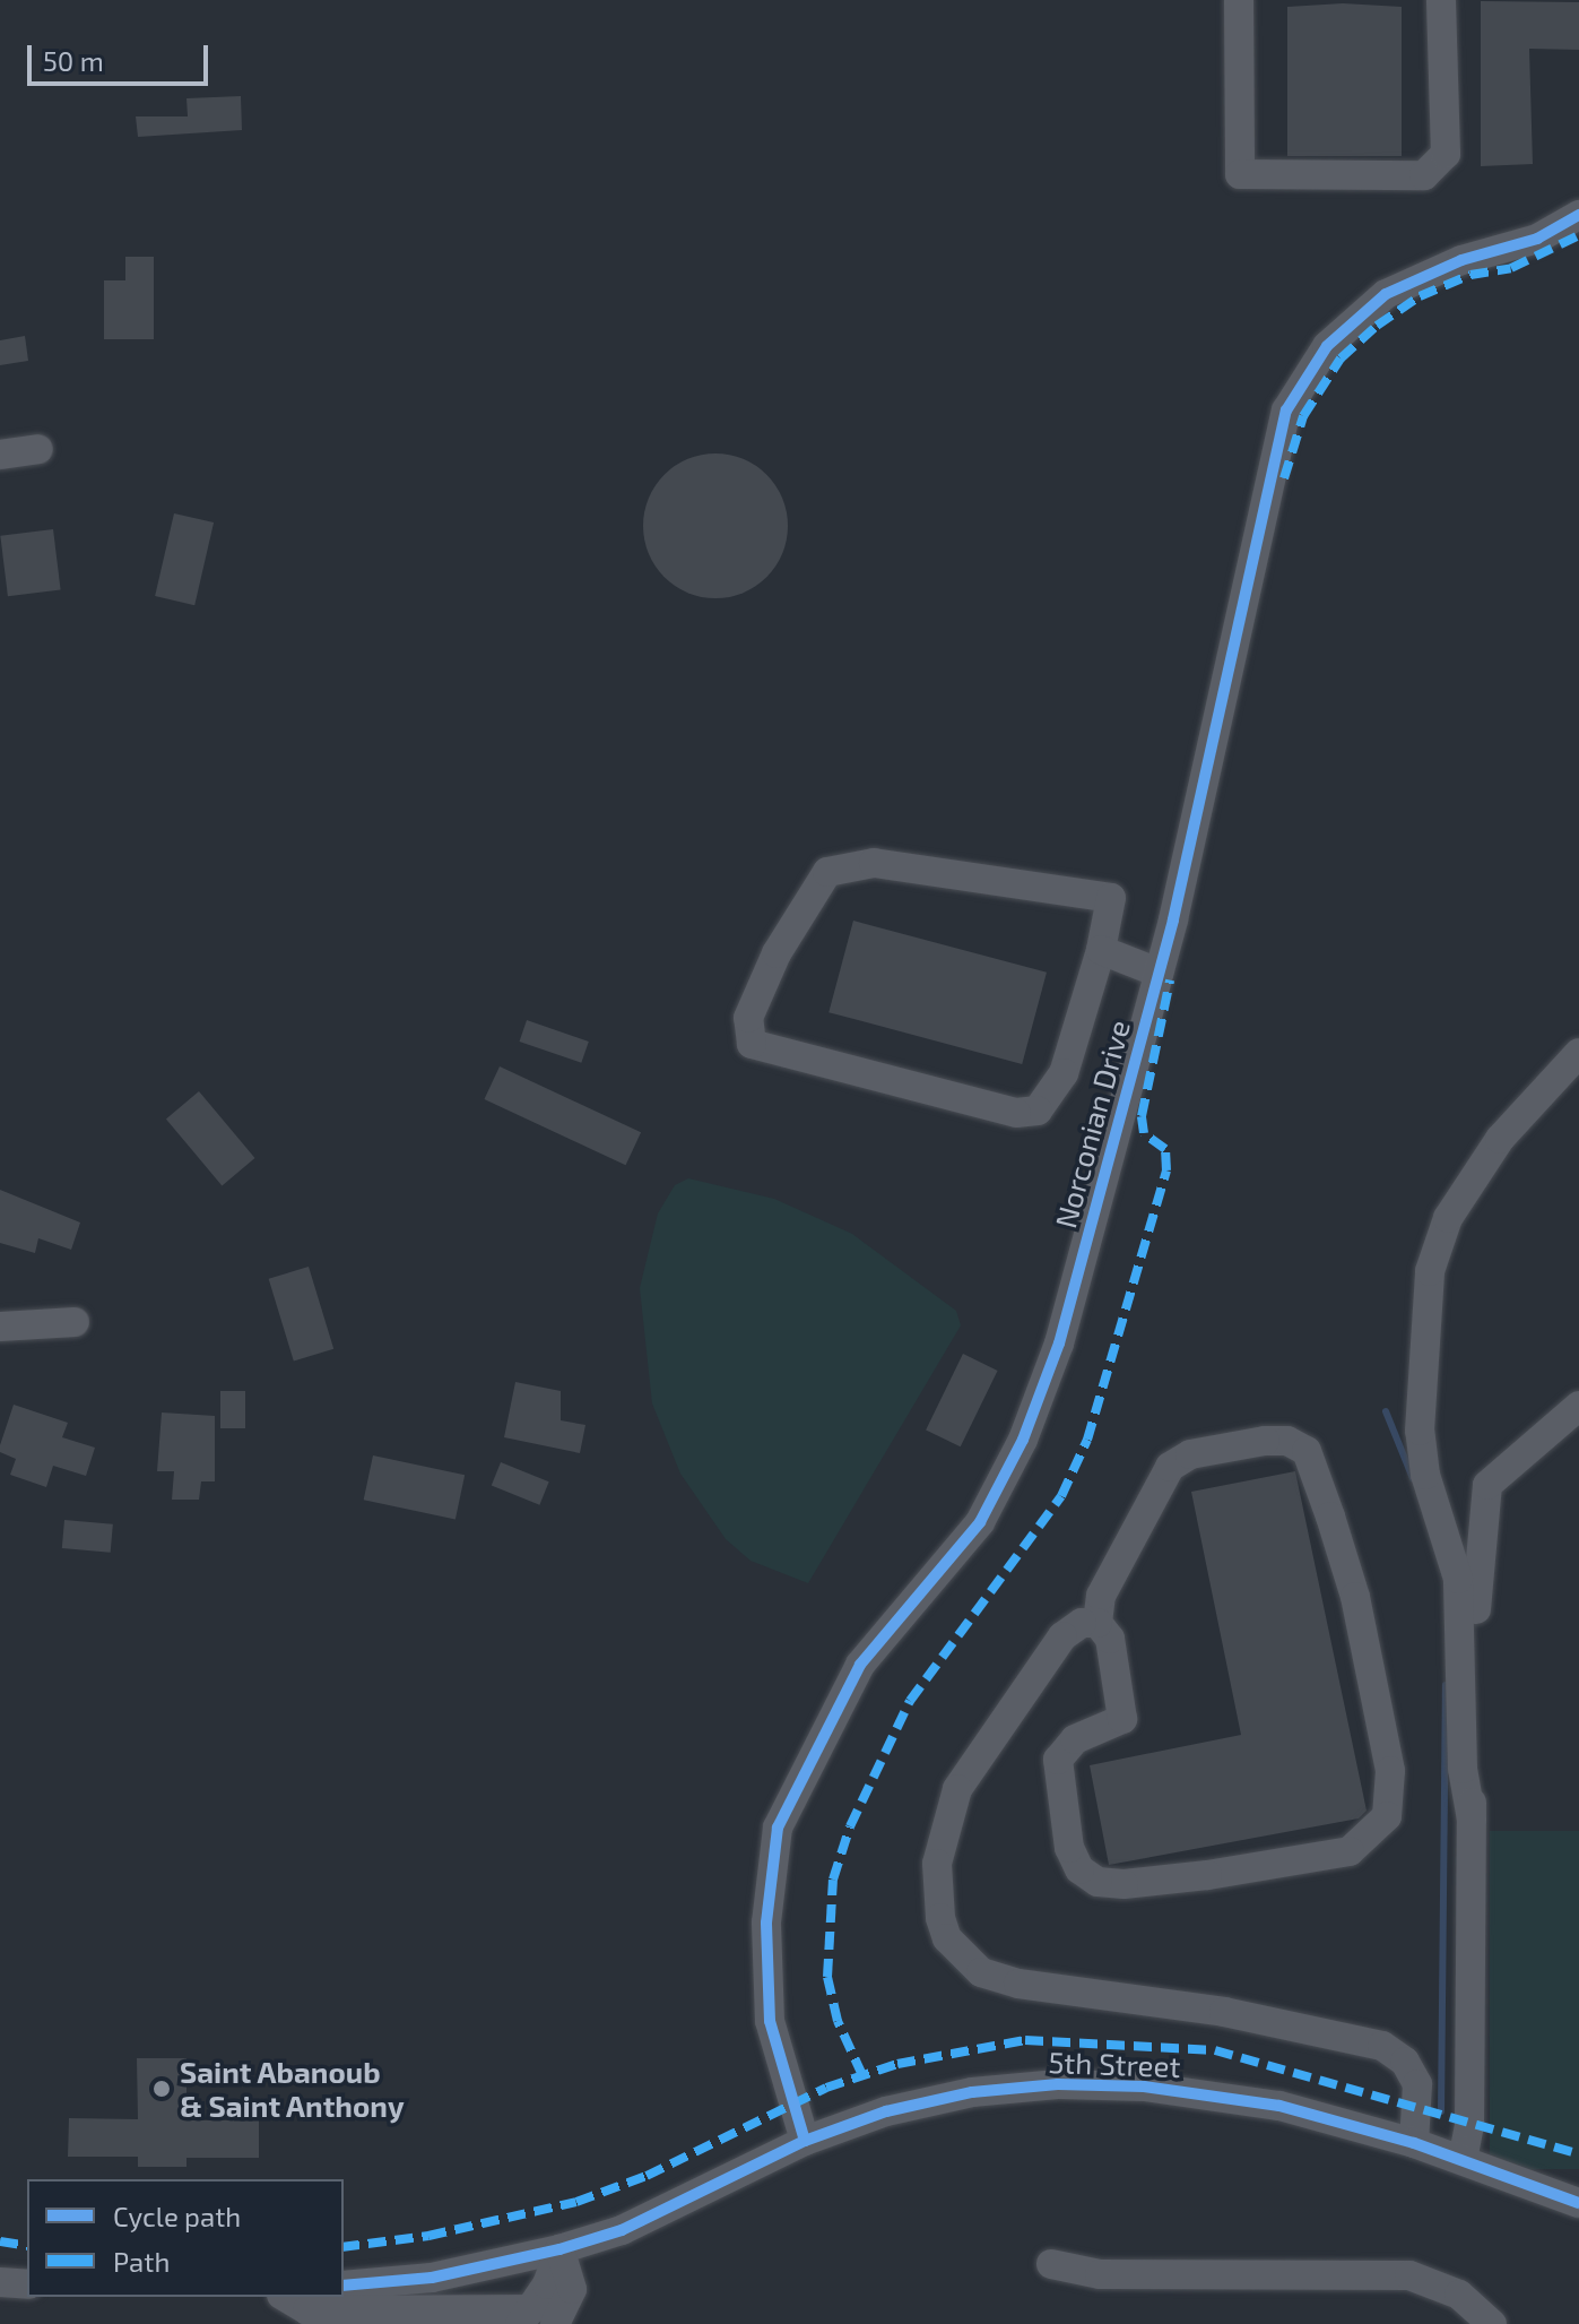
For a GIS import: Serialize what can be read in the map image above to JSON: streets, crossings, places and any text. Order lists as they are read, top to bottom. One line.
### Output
{"streets":{"street":["Norconian Drive","5th Street"]},"crossings":[["Norconian Drive","5th Street"]],"places":["Saint Abanoub & Saint Anthony"],"legend":["Cycle path","Path"],"scale_bar":"50 m"}
